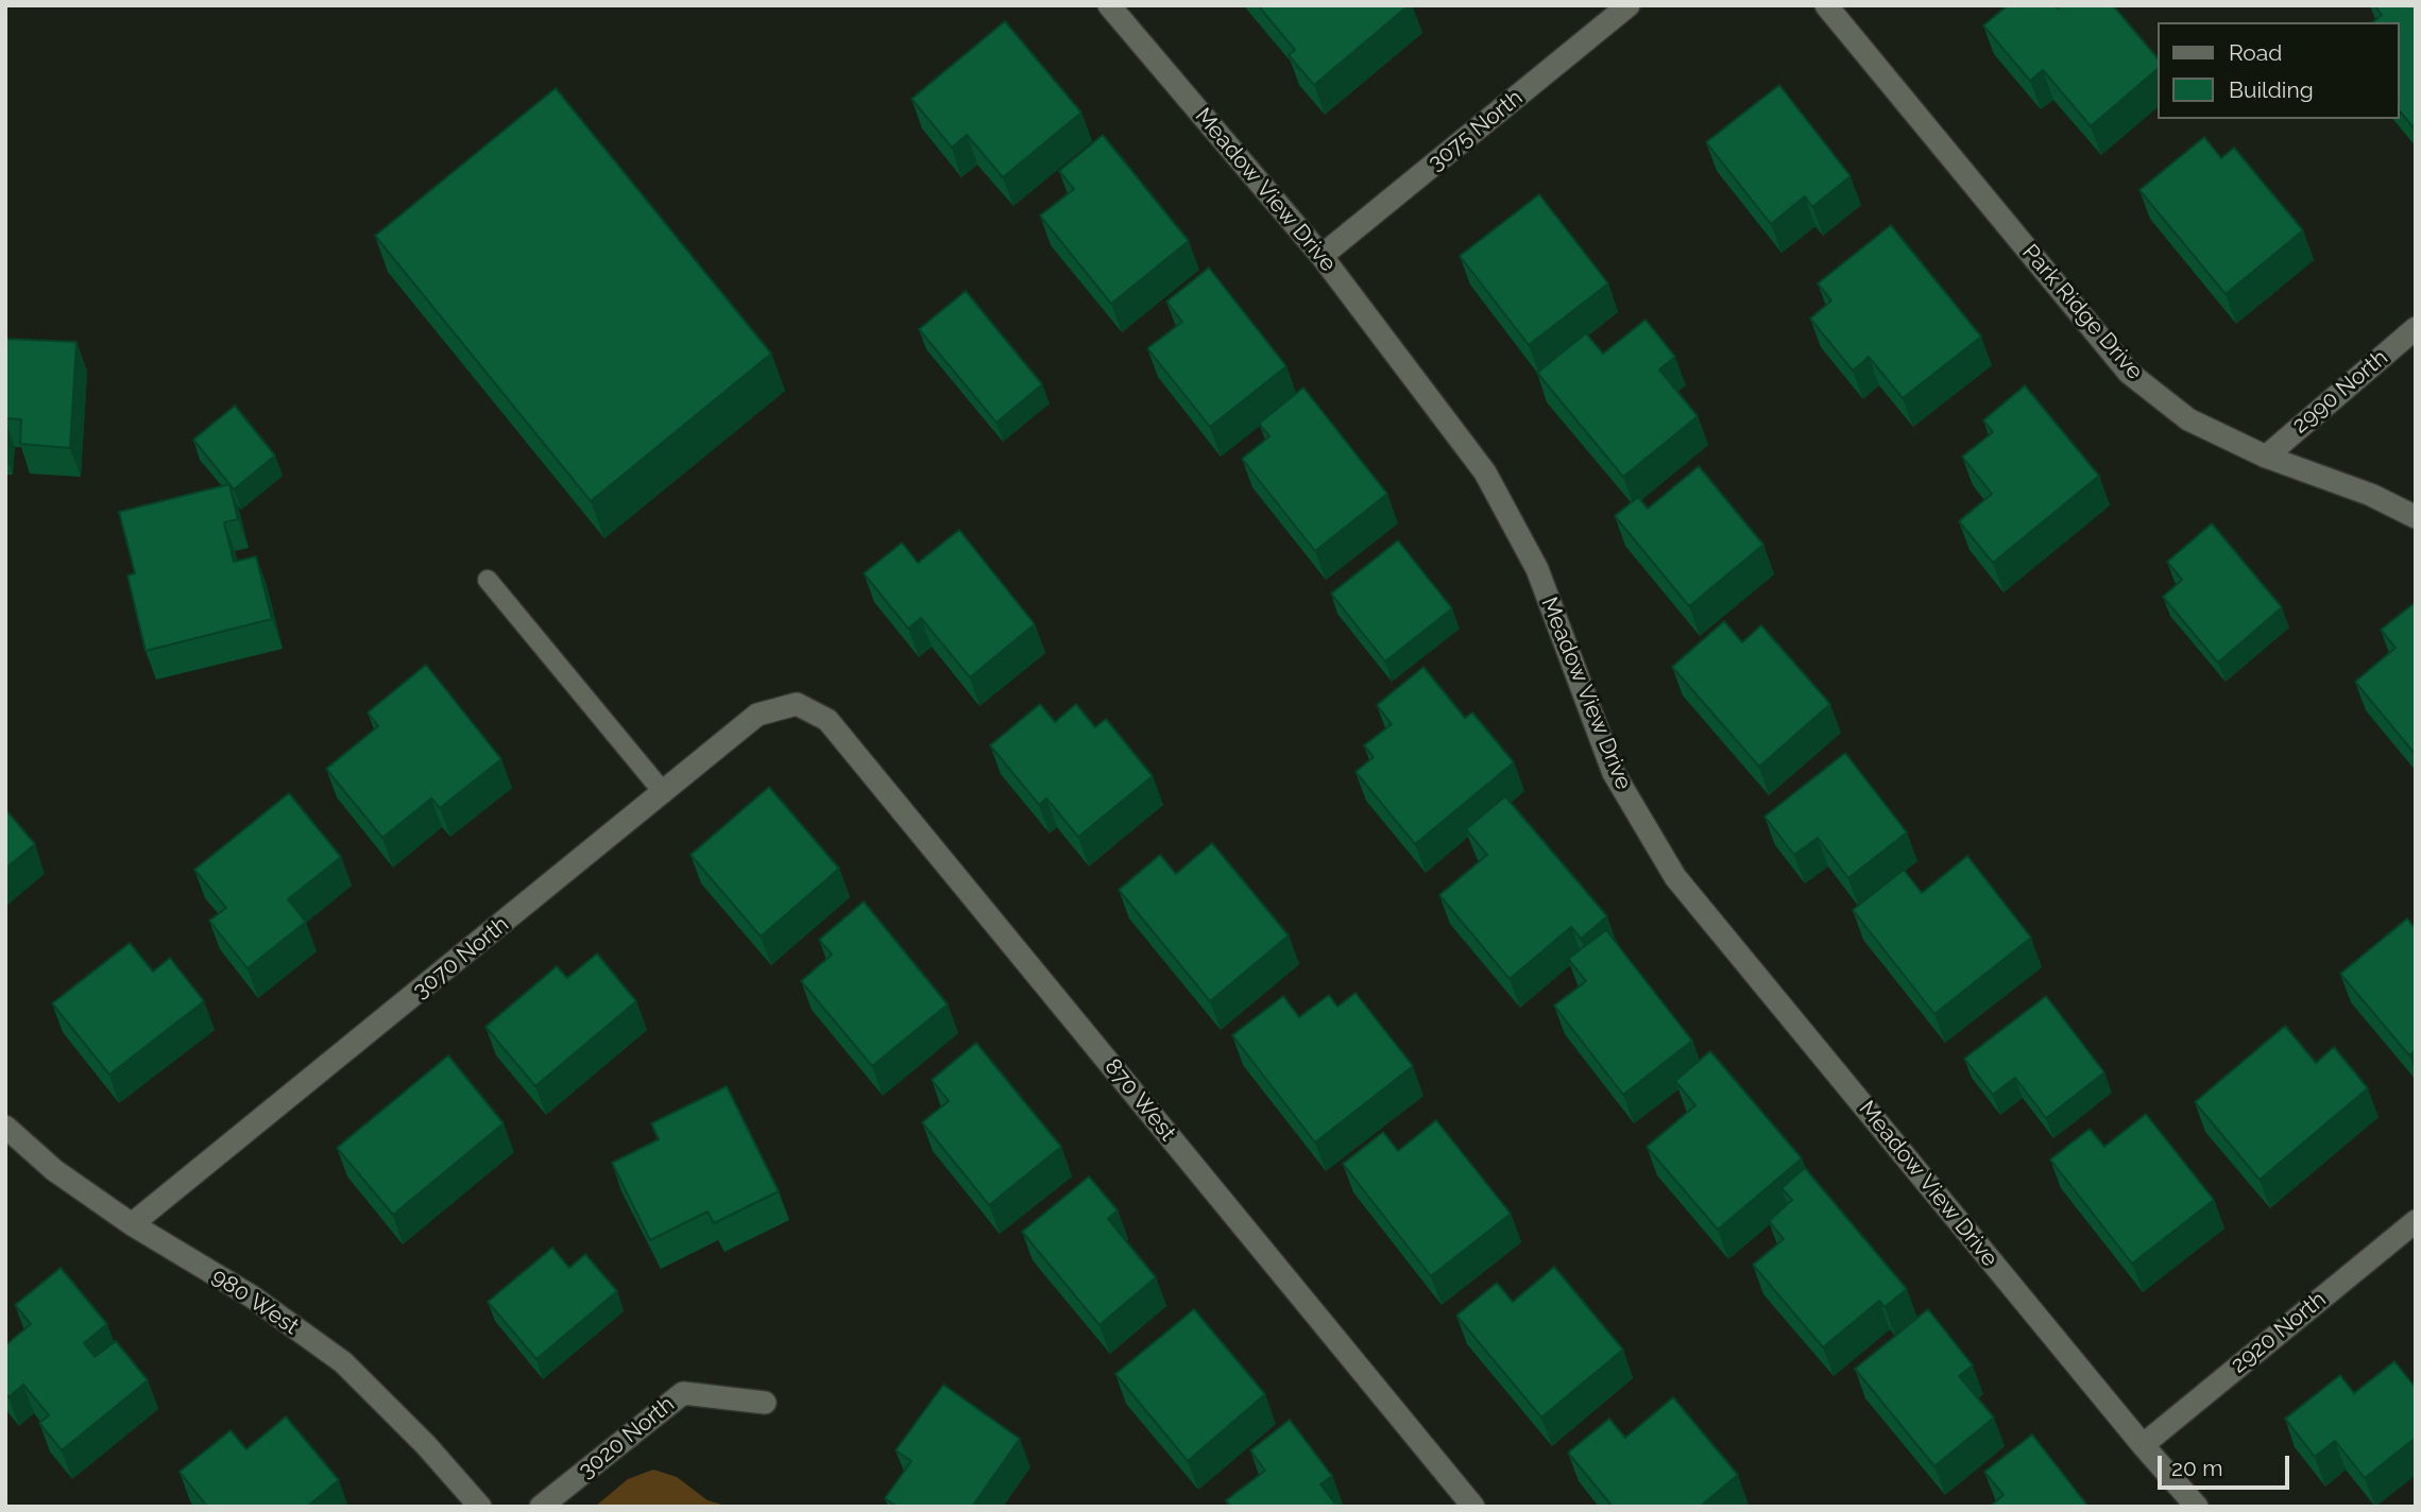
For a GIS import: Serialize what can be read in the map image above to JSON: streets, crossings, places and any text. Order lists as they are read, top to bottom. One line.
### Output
{"streets":{"street":["3075 North","Meadow View Drive","Park Ridge Drive","2990 North","3070 North","870 West","980 West","2920 North","3020 North"]},"crossings":[["3075 North","Meadow View Drive"],["Meadow View Drive","2920 North"],["Park Ridge Drive","2990 North"],["3070 North","870 West"],["3070 North","980 West"]],"legend":["Road","Building"],"scale_bar":"20 m"}
